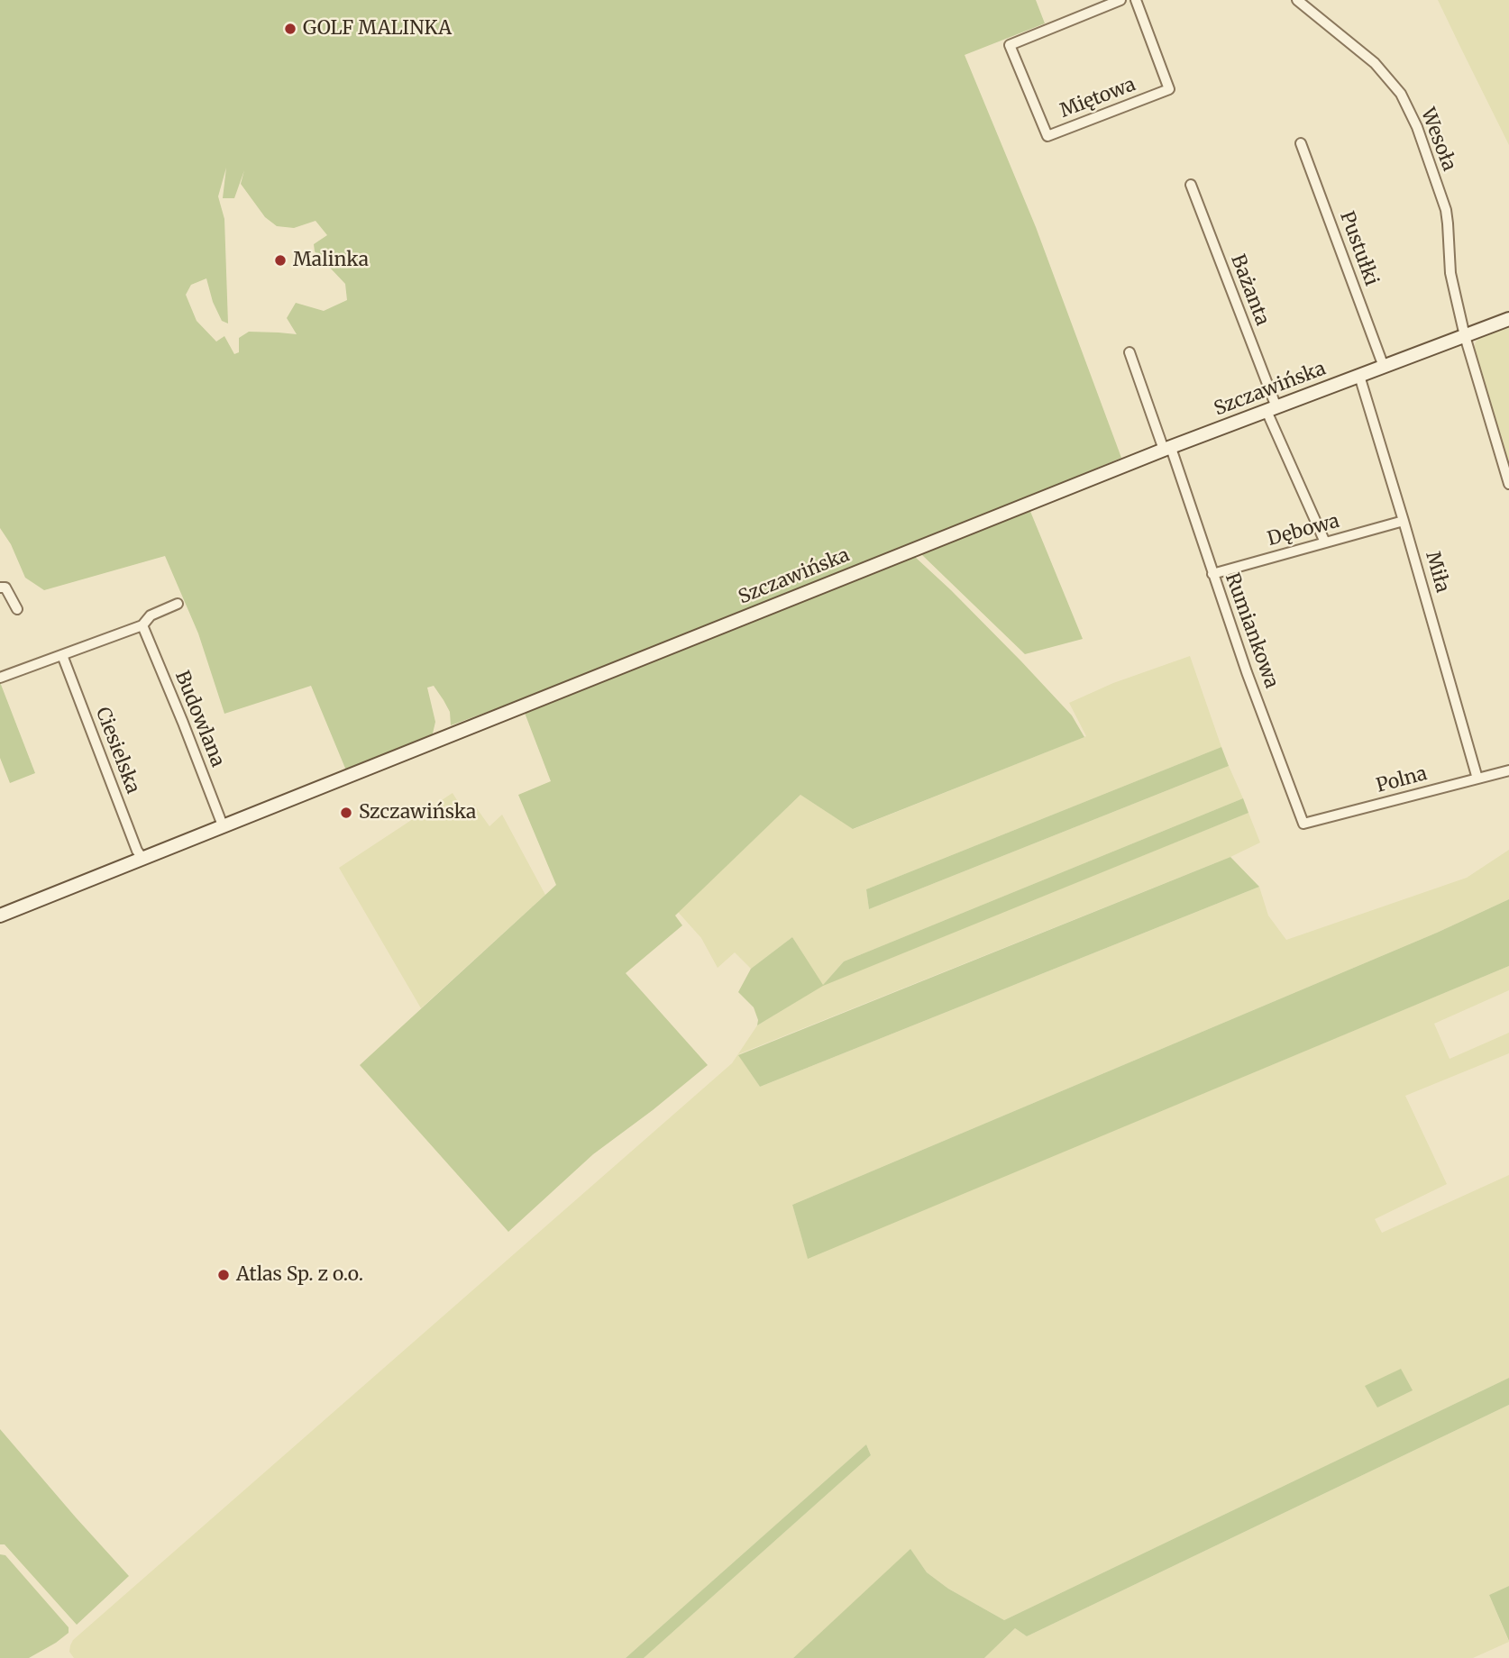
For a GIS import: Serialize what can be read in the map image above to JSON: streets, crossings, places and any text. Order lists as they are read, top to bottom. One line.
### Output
{"streets":{"street":["Miętowa","Wesoła","Pustułki","Bażanta","Szczawińska","Dębowa","Miła","Rumiankowa","Budowlana","Ciesielska","Polna"]},"crossings":[["Wesoła","Szczawińska"],["Pustułki","Szczawińska"],["Bażanta","Szczawińska"],["Bażanta","Dębowa"],["Szczawińska","Miła"],["Szczawińska","Rumiankowa"],["Szczawińska","Budowlana"],["Szczawińska","Ciesielska"],["Dębowa","Miła"],["Dębowa","Rumiankowa"],["Miła","Polna"],["Rumiankowa","Polna"]],"places":["GOLF MALINKA","Malinka","Szczawińska","Atlas Sp. z o.o."]}
